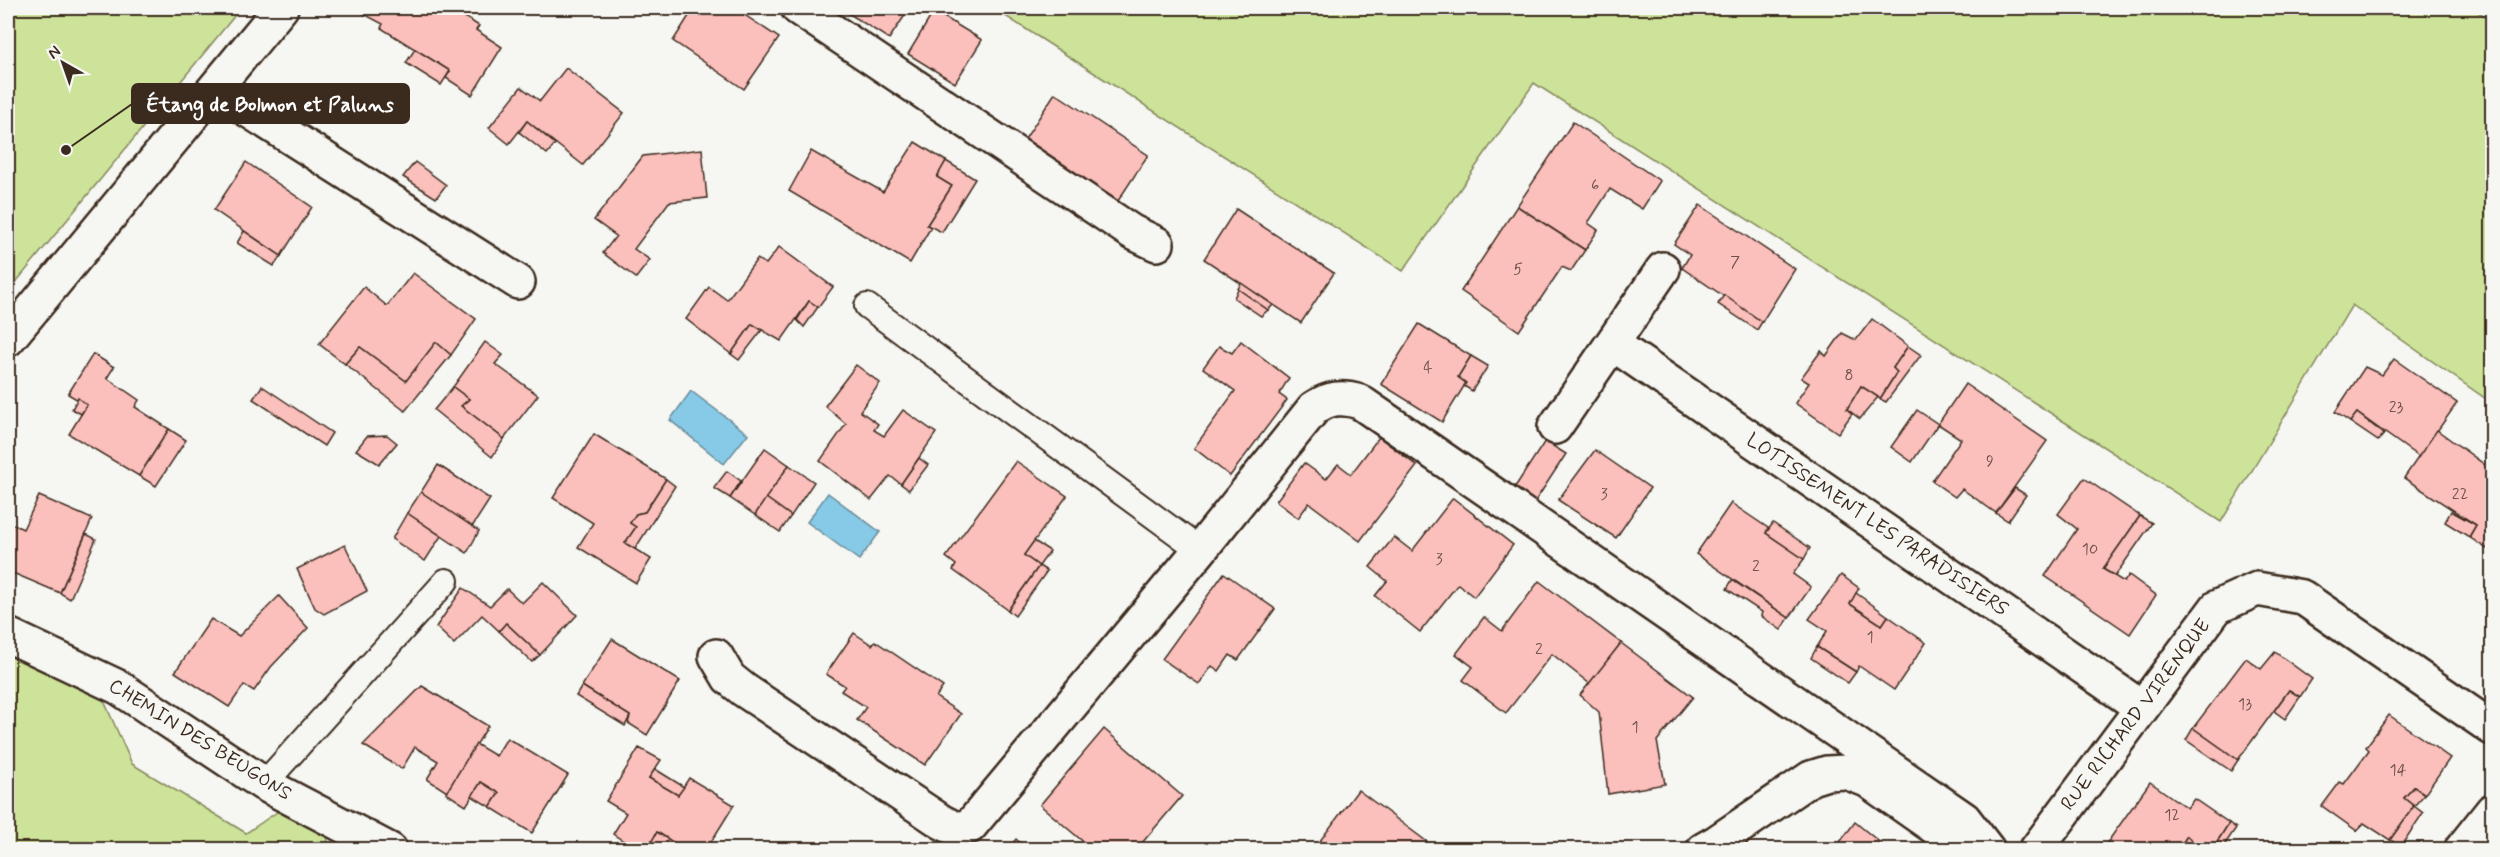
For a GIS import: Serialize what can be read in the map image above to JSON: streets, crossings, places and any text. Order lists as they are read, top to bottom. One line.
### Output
{"streets":{"street":["LOTISSEMENT LES PARADISIERS","RUE RICHARD VIRENQUE","CHEMIN DES BEUGONS"]},"crossings":[["LOTISSEMENT LES PARADISIERS","RUE RICHARD VIRENQUE"]],"places":["Étang de Bolmon et Paluns"],"house_numbers":["6","7","5","4","8","23","9","3","22","10","3","2","1","2","13","1","14","12"],"north":"top left"}
